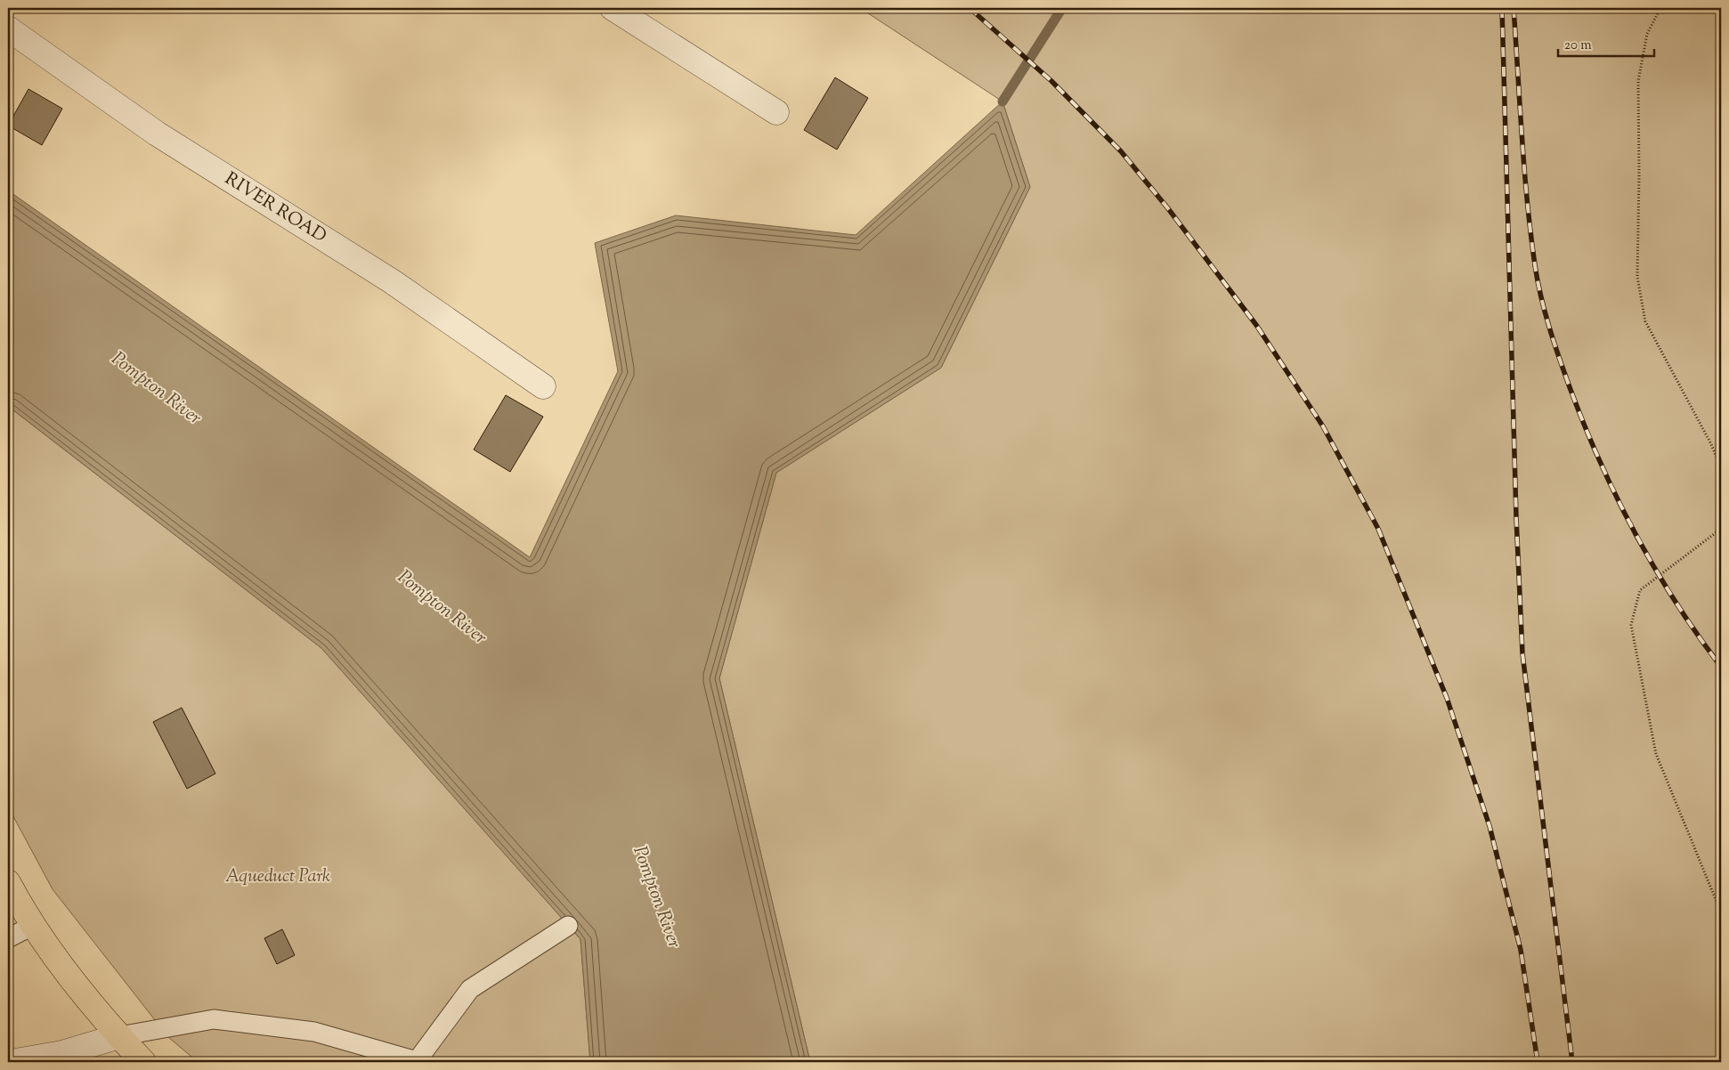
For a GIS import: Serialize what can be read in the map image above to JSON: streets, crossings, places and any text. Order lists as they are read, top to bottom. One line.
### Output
{"streets":{"street":["RIVER ROAD"]},"water":["Pompton River"],"parks":["Aqueduct Park"],"scale_bar":"20 m"}
